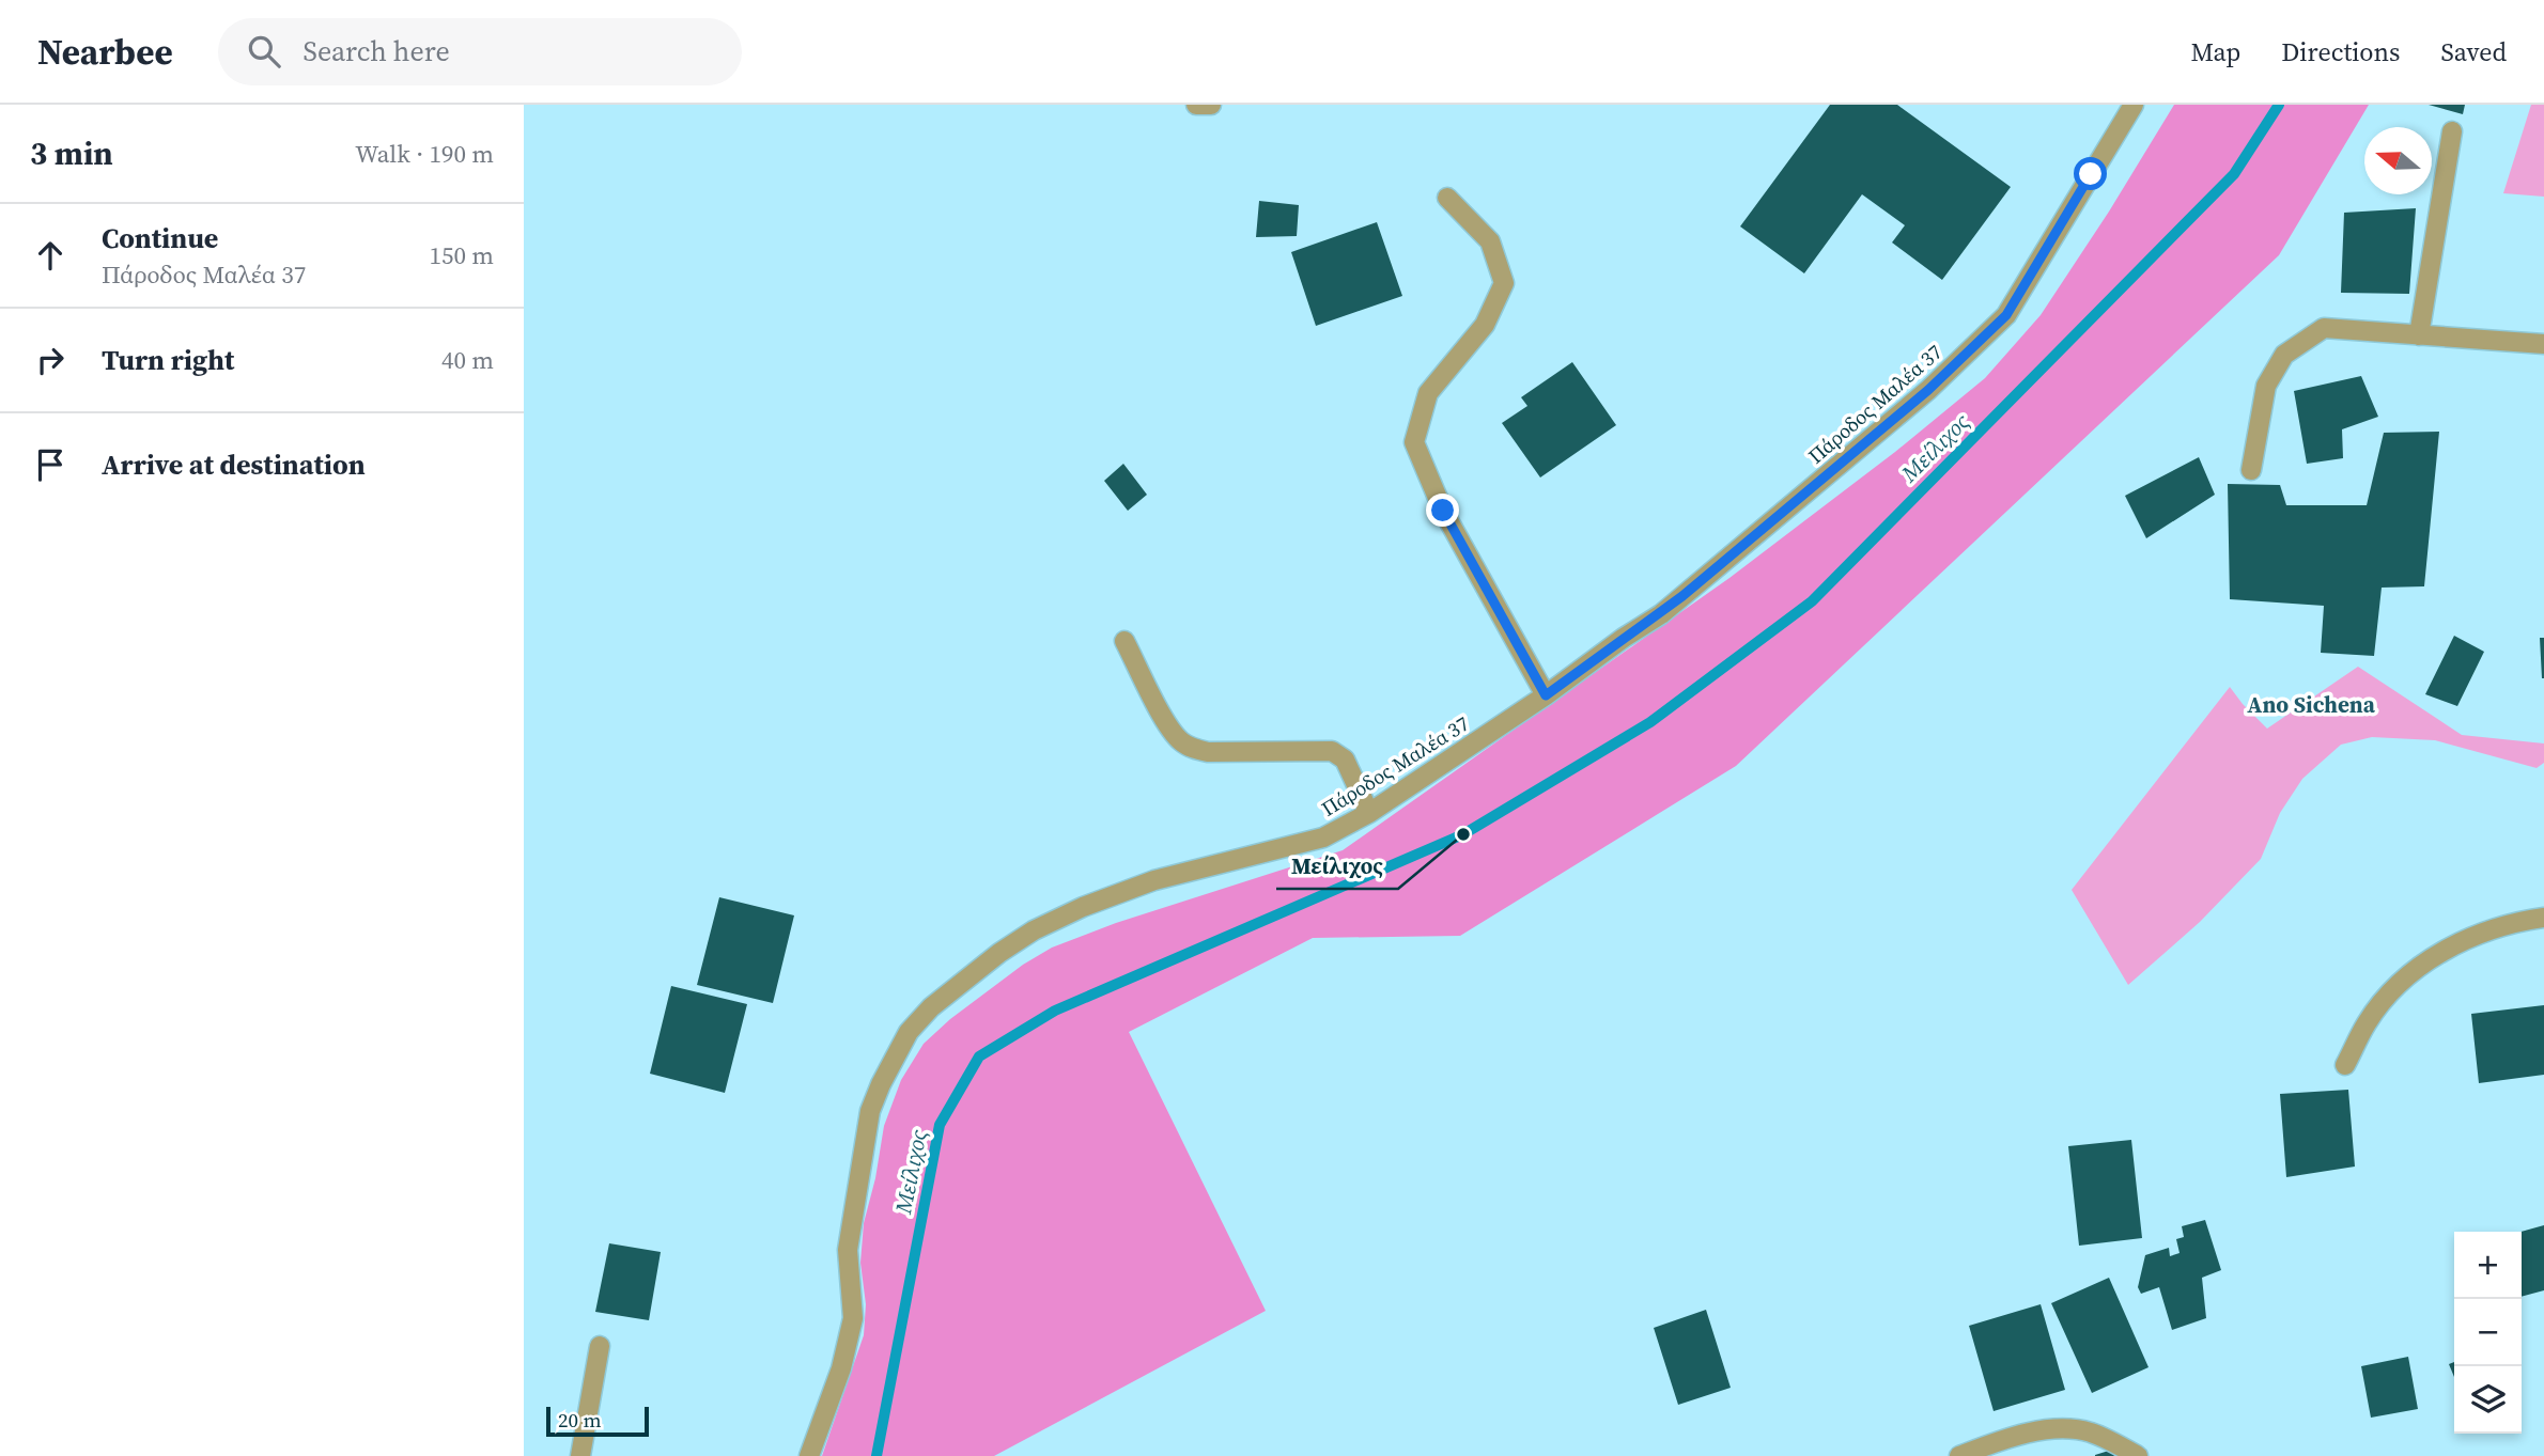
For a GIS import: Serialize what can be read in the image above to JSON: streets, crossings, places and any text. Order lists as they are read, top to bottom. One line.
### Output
{"streets":{"street":["Πάροδος Μαλέα 37"]},"districts":["Ano Sichena"],"water":["Μείλιχος"],"places":["Μείλιχος"],"scale_bar":"20 m","north":"left","page":{"header":"Nearbee","search":"Search here","nav":["Map","Directions","Saved"],"heading":["3 min","Walk · 190 m"],"list":[["Continue","Πάροδος Μαλέα 37","150 m"],["Turn right","40 m"],"Arrive at destination"],"map_buttons":["+","−"],"scale":"20 m"}}
